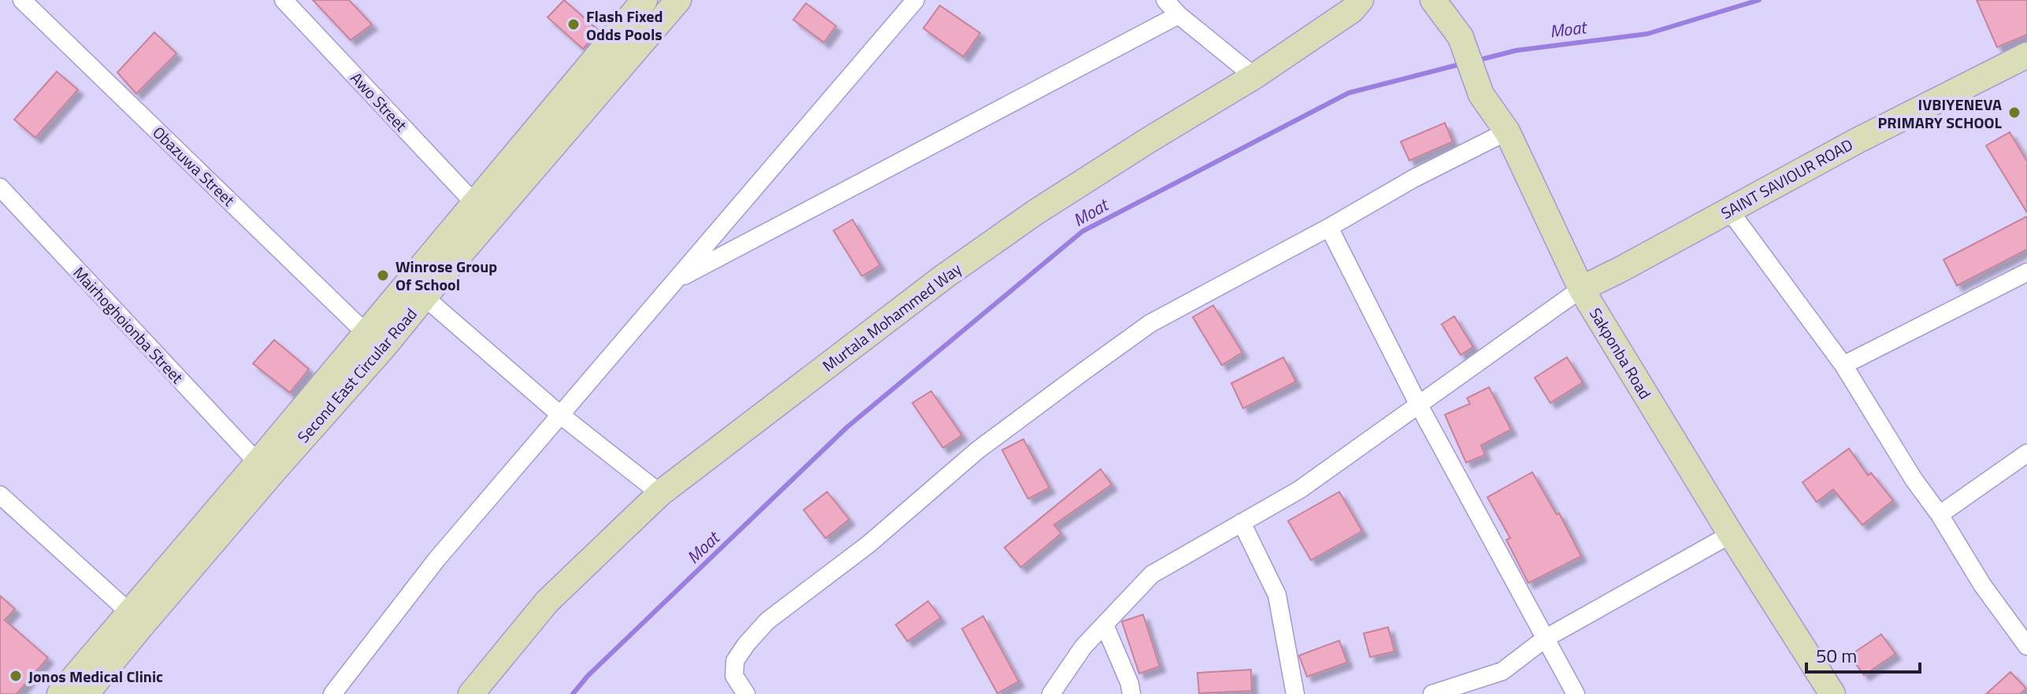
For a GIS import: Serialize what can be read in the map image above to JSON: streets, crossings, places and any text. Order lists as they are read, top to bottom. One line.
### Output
{"streets":{"main road":["SAINT SAVIOUR ROAD","Murtala Mohammed Way","Sakponba Road","Second East Circular Road"],"street":["Awo Street","Obazuwa Street","Mairhoghoionba Street"]},"crossings":[["Awo Street","Second East Circular Road"],["Obazuwa Street","Second East Circular Road"],["SAINT SAVIOUR ROAD","Sakponba Road"],["Mairhoghoionba Street","Second East Circular Road"]],"water":["Moat"],"places":["Flash Fixed Odds Pools","IVBIYENEVA PRIMARY SCHOOL","Winrose Group Of School","Jonos Medical Clinic"],"scale_bar":"50 m"}
